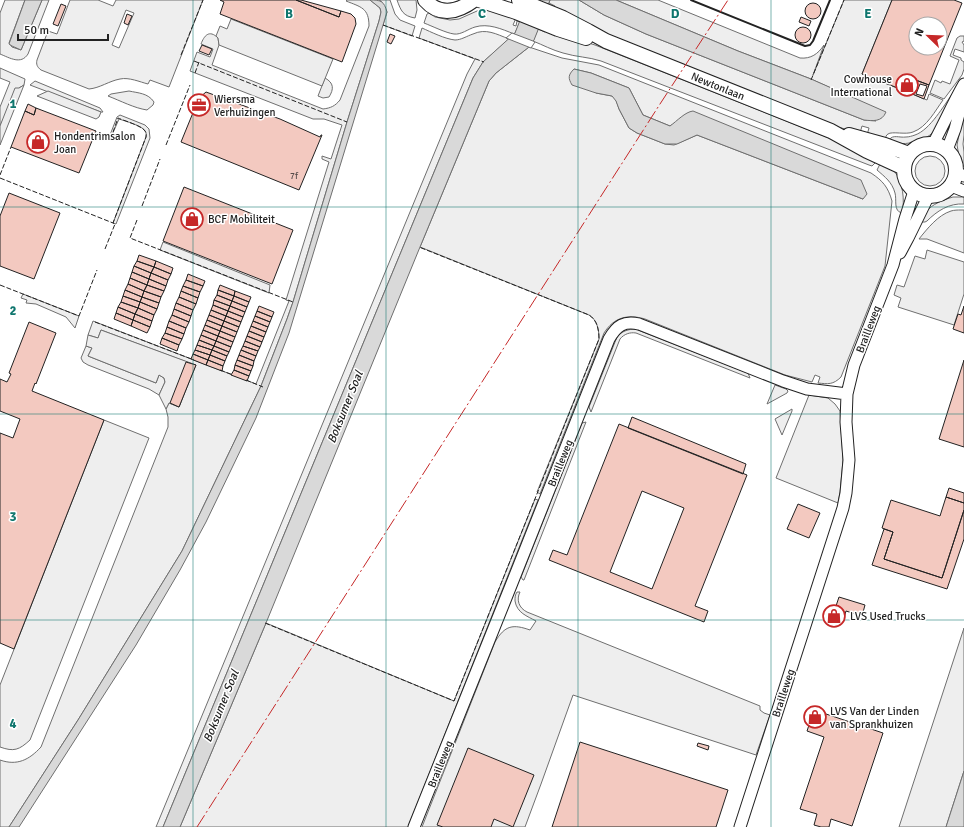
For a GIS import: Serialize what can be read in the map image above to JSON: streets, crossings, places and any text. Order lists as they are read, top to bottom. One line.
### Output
{"streets":{"street":["Newtonlaan","Brailleweg"]},"crossings":[["Newtonlaan","Brailleweg"]],"water":["Boksumer Soal"],"places":{"shop":["Cowhouse International","Hondentrimsalon Joan","BCF Mobiliteit","LVS Used Trucks","LVS Van der Linden van Sprankhuizen"],"office":["Wiersma Verhuizingen"]},"house_numbers":["7f"],"scale_bar":"50 m","north":"top left","grid":{"columns":["B","C","D","E"],"rows":["1","2","3","4"]}}
